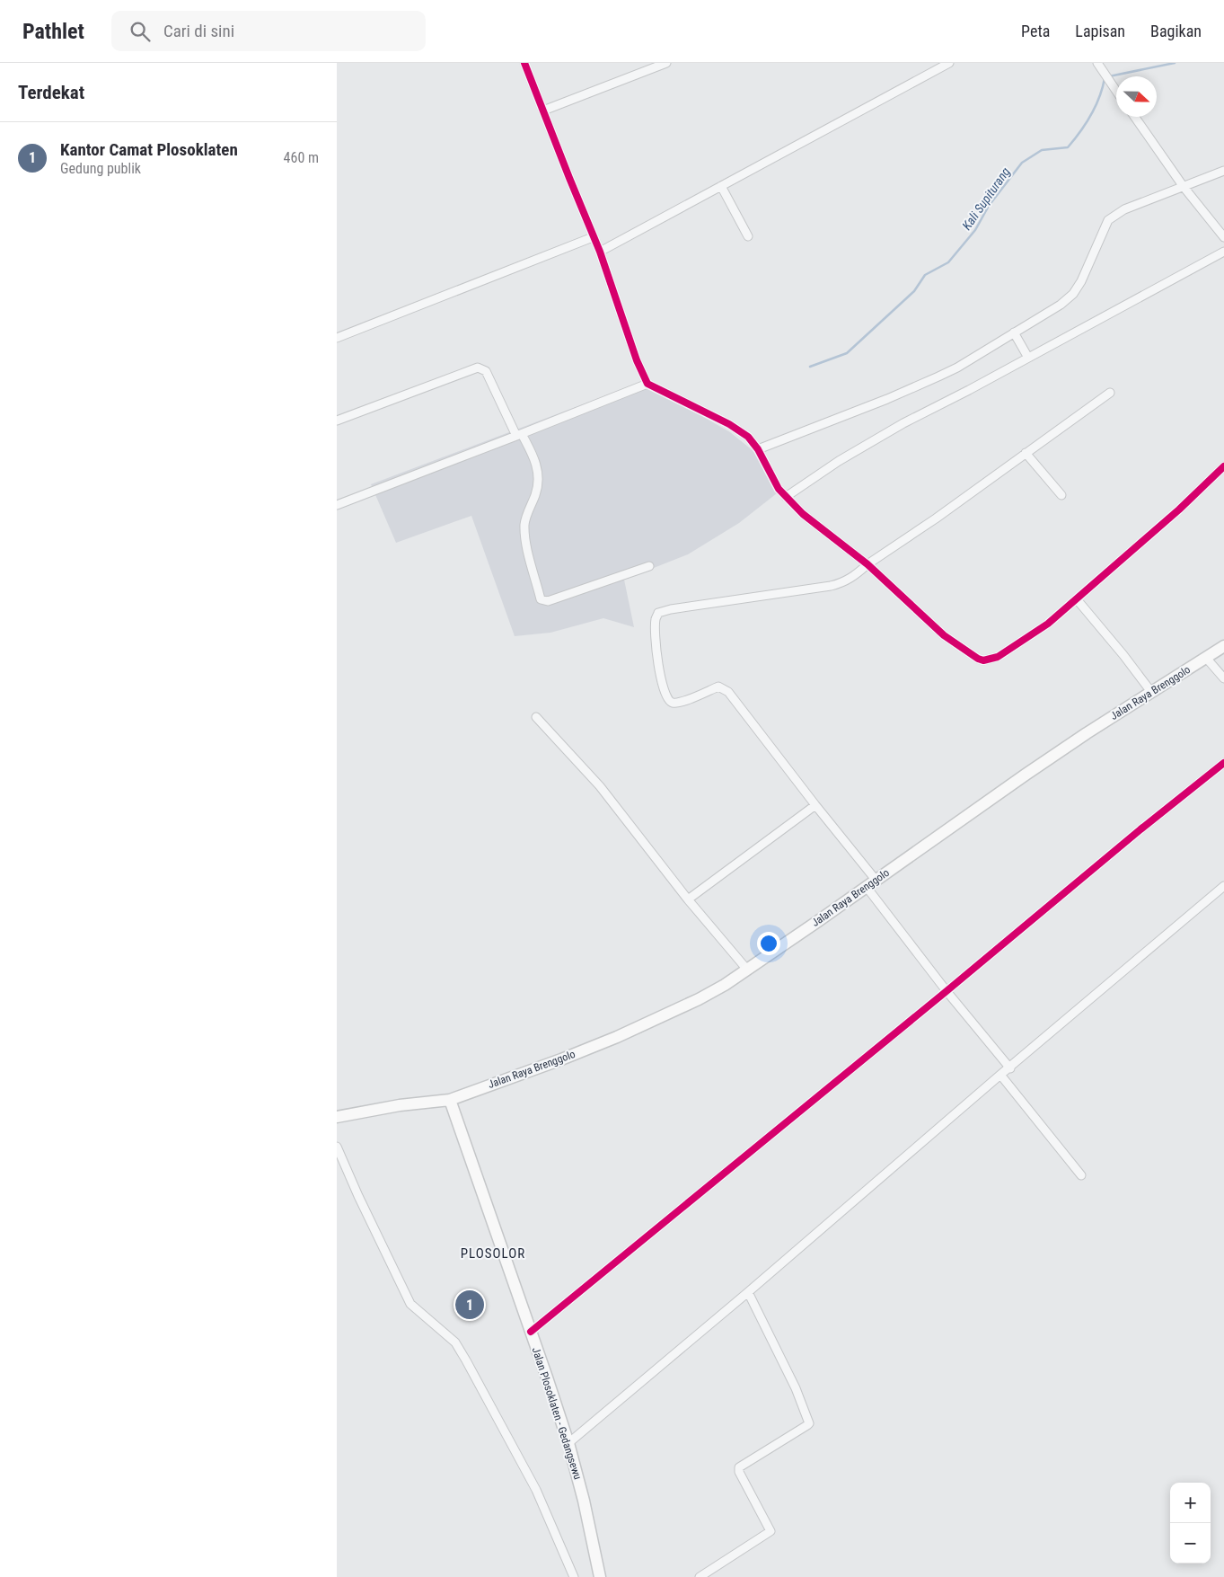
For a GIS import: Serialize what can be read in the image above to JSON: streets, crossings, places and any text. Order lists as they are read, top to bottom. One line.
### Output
{"streets":{"main road":["Jalan Raya Brenggolo","Jalan Plosoklaten - Gedangsewu"]},"crossings":[["Jalan Raya Brenggolo","Jalan Plosoklaten - Gedangsewu"]],"districts":["PLOSOLOR"],"water":["Kali Supiturang"],"north":"right","page":{"header":"Pathlet","search":"Cari di sini","nav":["Peta","Lapisan","Bagikan"],"heading":"Terdekat","list":[{"mark":"1","name":"Kantor Camat Plosoklaten","note":"Gedung publik","value":"460 m"}],"pins":"1","map_buttons":["+","−"]}}
